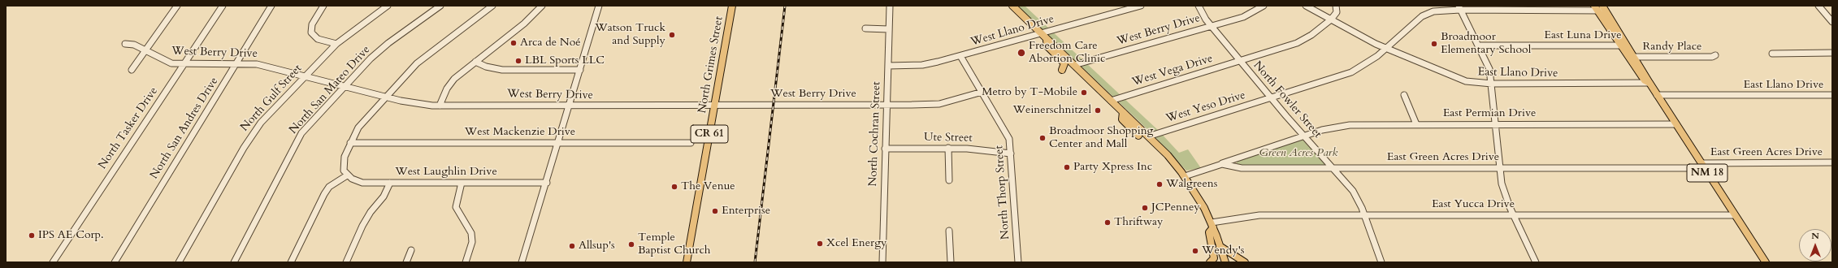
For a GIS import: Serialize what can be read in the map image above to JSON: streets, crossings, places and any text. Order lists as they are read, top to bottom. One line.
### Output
{"streets":{"main road":["North Grimes Street","CR 61","NM 18"],"street":["West Berry Drive","West Llano Drive","East Luna Drive","Randy Place","West Vega Drive","East Llano Drive","North San Mateo Drive","North Gulf Street","North Fowler Street","West Yeso Drive","East Permian Drive","North Tasker Drive","North San Andres Drive","West Mackenzie Drive","North Cochran Street","Ute Street","East Green Acres Drive","West Laughlin Drive","North Thorp Street","East Yucca Drive"]},"crossings":[["West Berry Drive","North Grimes Street"],["West Berry Drive","North San Mateo Drive"],["West Berry Drive","North Gulf Street"],["West Berry Drive","North Fowler Street"],["West Berry Drive","North Tasker Drive"],["West Berry Drive","North San Andres Drive"],["West Berry Drive","North Cochran Street"],["West Berry Drive","North Thorp Street"],["West Llano Drive","North Cochran Street"],["West Llano Drive","North Thorp Street"],["East Luna Drive","NM 18"],["Randy Place","NM 18"],["West Vega Drive","East Llano Drive"],["West Vega Drive","North Fowler Street"],["East Llano Drive","West Yeso Drive"],["East Llano Drive","NM 18"],["North Fowler Street","West Yeso Drive"],["North Fowler Street","East Permian Drive"],["North Fowler Street","East Green Acres Drive"],["North Fowler Street","East Yucca Drive"],["West Yeso Drive","NM 18"],["East Permian Drive","East Green Acres Drive"],["East Permian Drive","NM 18"],["North Cochran Street","Ute Street"],["Ute Street","North Thorp Street"],["East Green Acres Drive","NM 18"],["NM 18","East Yucca Drive"]],"parks":["Green Acres Park"],"places":["Watson Truck and Supply","Arca de Noé","Broadmoor Elementary School","Freedom Care Abortion Clinic","LBL Sports LLC","Metro by T-Mobile","Weinerschnitzel","Broadmoor Shopping Center and Mall","Party Xpress Inc","Walgreens","The Venue","JCPenney","Enterprise","Thriftway","IPS AE Corp.","Xcel Energy","Temple Baptist Church","Allsup's","Wendy's"],"north":"top"}
